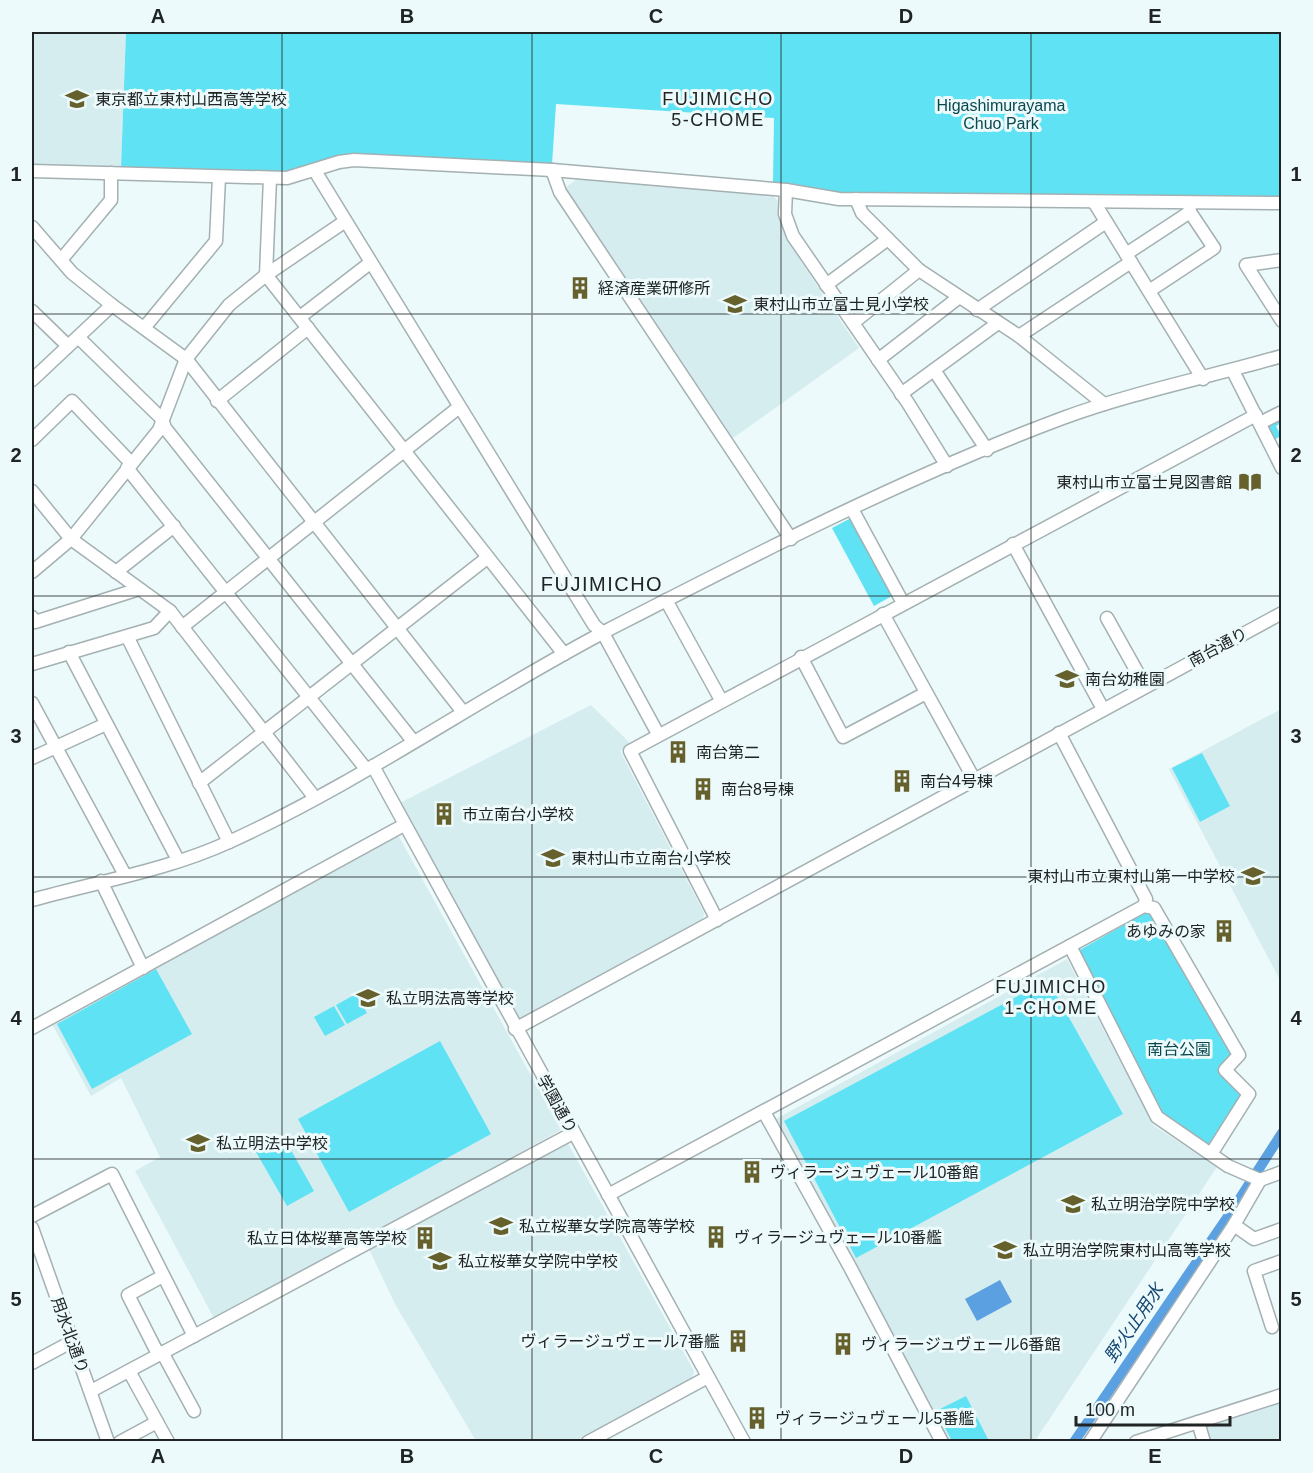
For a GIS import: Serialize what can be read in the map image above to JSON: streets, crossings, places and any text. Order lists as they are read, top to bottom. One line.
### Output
{"streets":{"street":["南台通り","学園通り","用水北通り"]},"crossings":[["南台通り","学園通り"]],"districts":["FUJIMICHO 5-CHOME","FUJIMICHO","FUJIMICHO 1-CHOME"],"water":["野火止用水"],"parks":["Higashimurayama Chuo Park","南台公園"],"places":{"school or university":["東京都立東村山西高等学校","東村山市立富士見小学校","南台幼稚園","東村山市立南台小学校","東村山市立東村山第一中学校","私立明法高等学校","私立明法中学校","私立明治学院中学校","私立桜華女学院高等学校","私立明治学院東村山高等学校","私立桜華女学院中学校"],"building":["経済産業研修所","南台第二","南台4号棟","南台8号棟","市立南台小学校","あゆみの家","ヴィラージュヴェール10番館","ヴィラージュヴェール10番艦","私立日体桜華高等学校","ヴィラージュヴェール7番艦","ヴィラージュヴェール6番館","ヴィラージュヴェール5番艦"],"library":["東村山市立富士見図書館"]},"scale_bar":"100 m","grid":{"columns":["A","B","C","D","E"],"rows":["1","2","3","4","5"]}}
